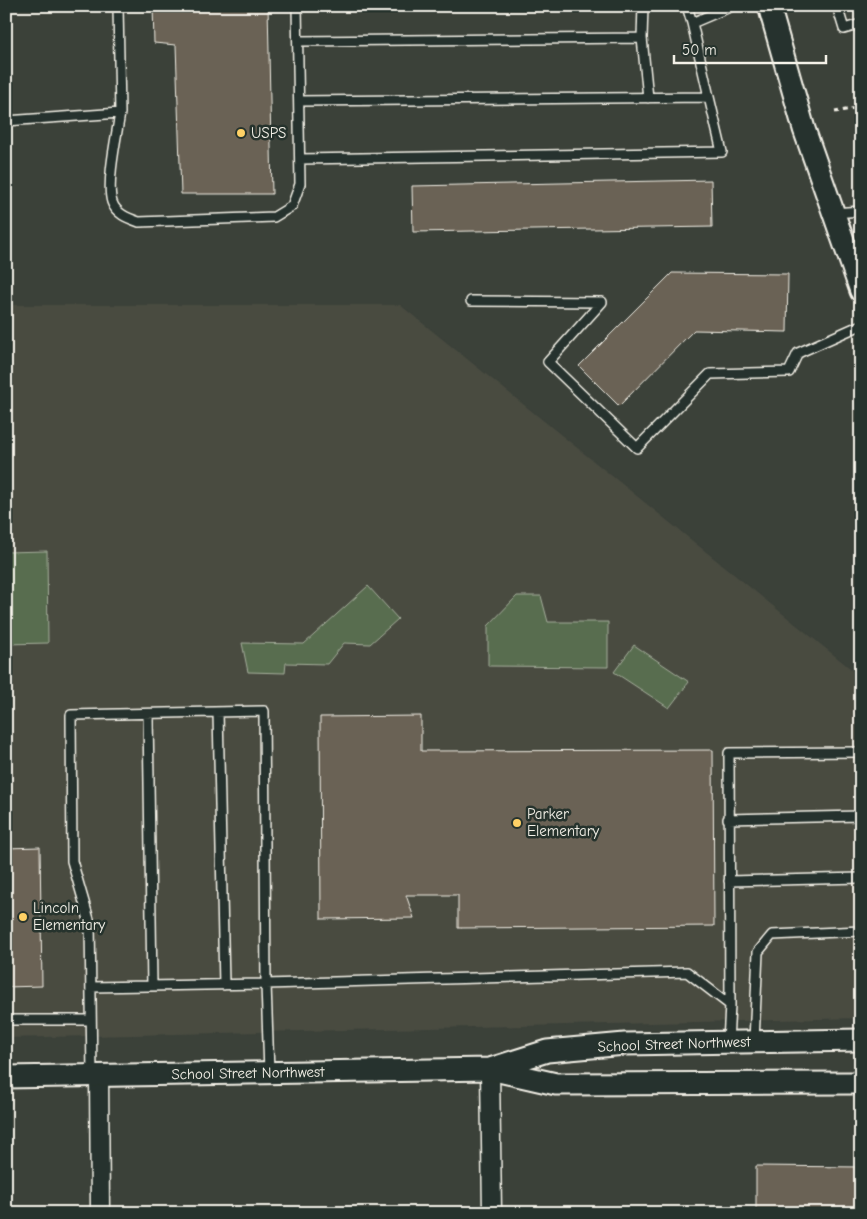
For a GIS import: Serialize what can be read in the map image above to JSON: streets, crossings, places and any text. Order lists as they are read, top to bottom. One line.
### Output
{"streets":{"street":["School Street Northwest"]},"places":["USPS","Parker Elementary","Lincoln Elementary"],"scale_bar":"50 m"}
